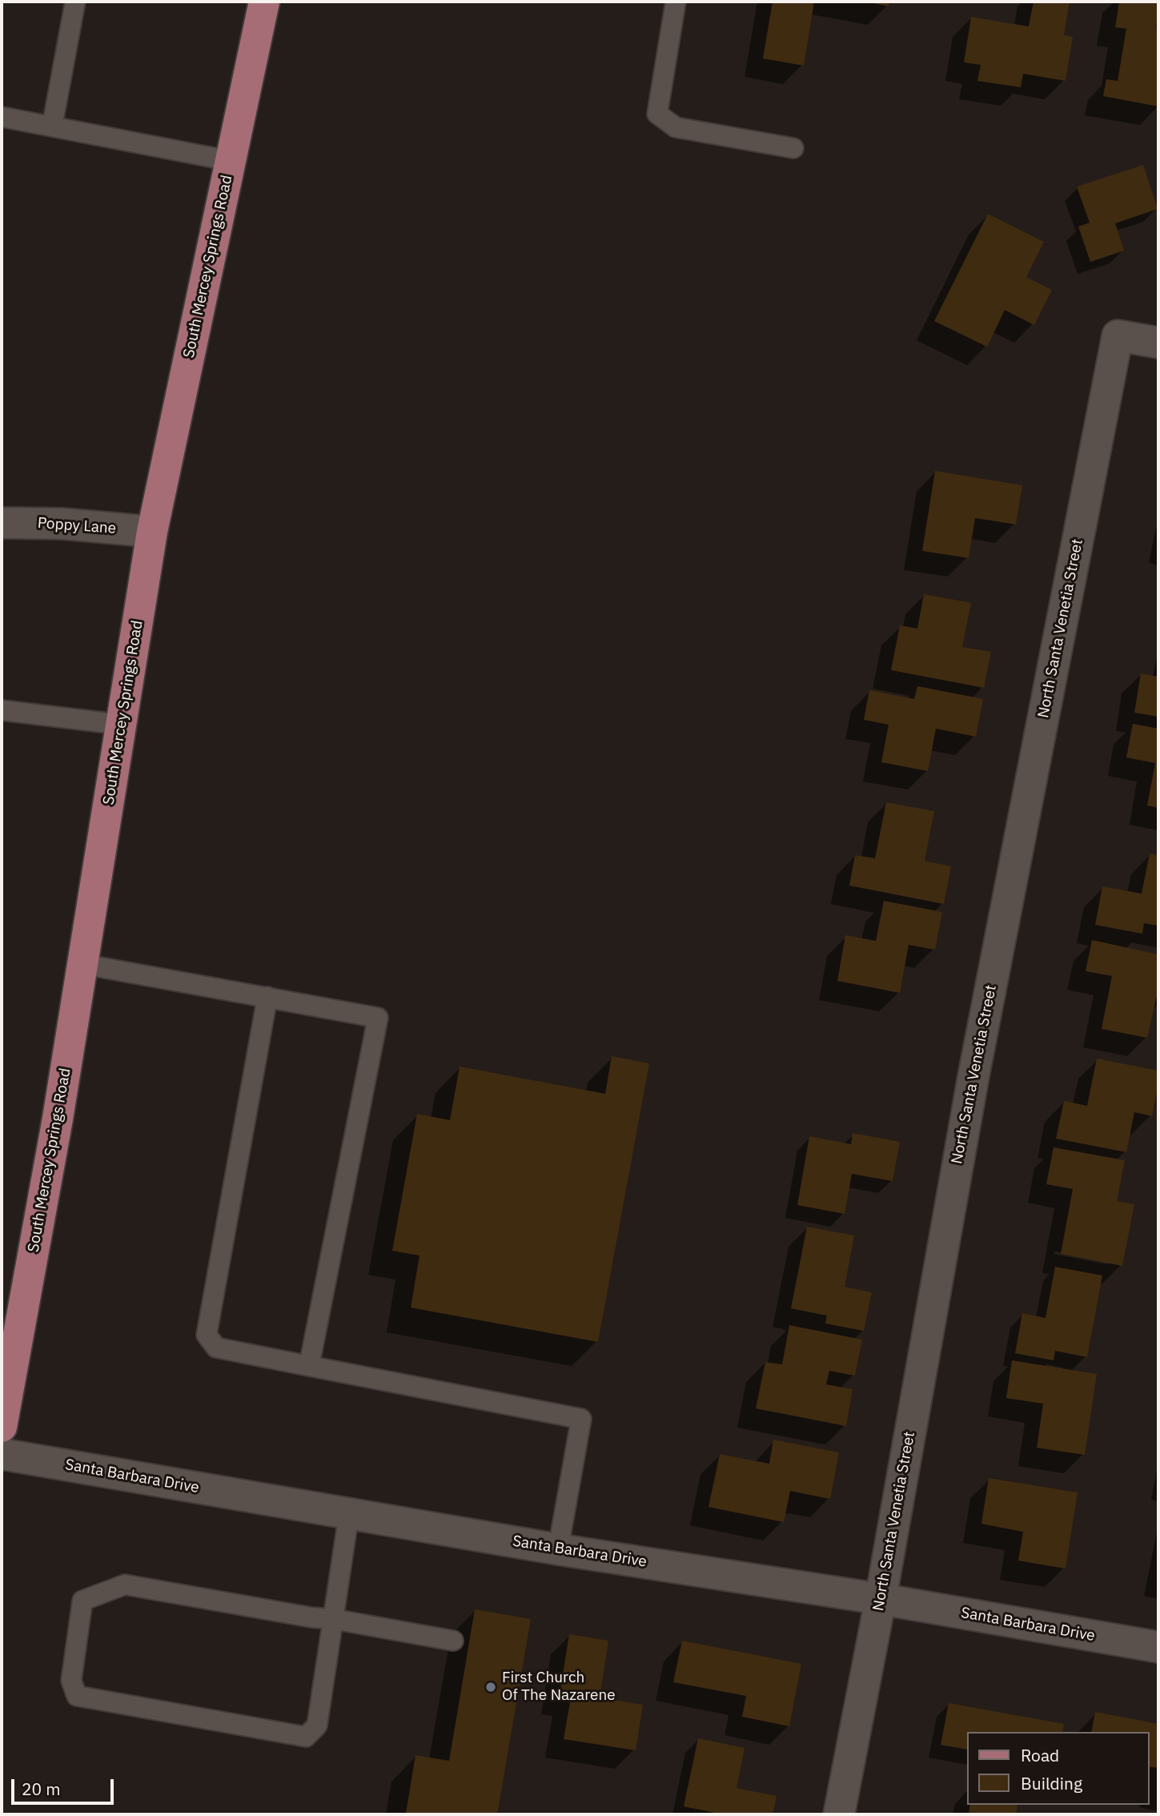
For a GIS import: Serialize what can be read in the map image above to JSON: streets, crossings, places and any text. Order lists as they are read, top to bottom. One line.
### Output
{"streets":{"main road":["South Mercey Springs Road"],"street":["Poppy Lane","North Santa Venetia Street","Santa Barbara Drive"]},"crossings":[["South Mercey Springs Road","Poppy Lane"],["North Santa Venetia Street","Santa Barbara Drive"]],"places":["First Church Of The Nazarene"],"legend":["Road","Building"],"scale_bar":"20 m"}
